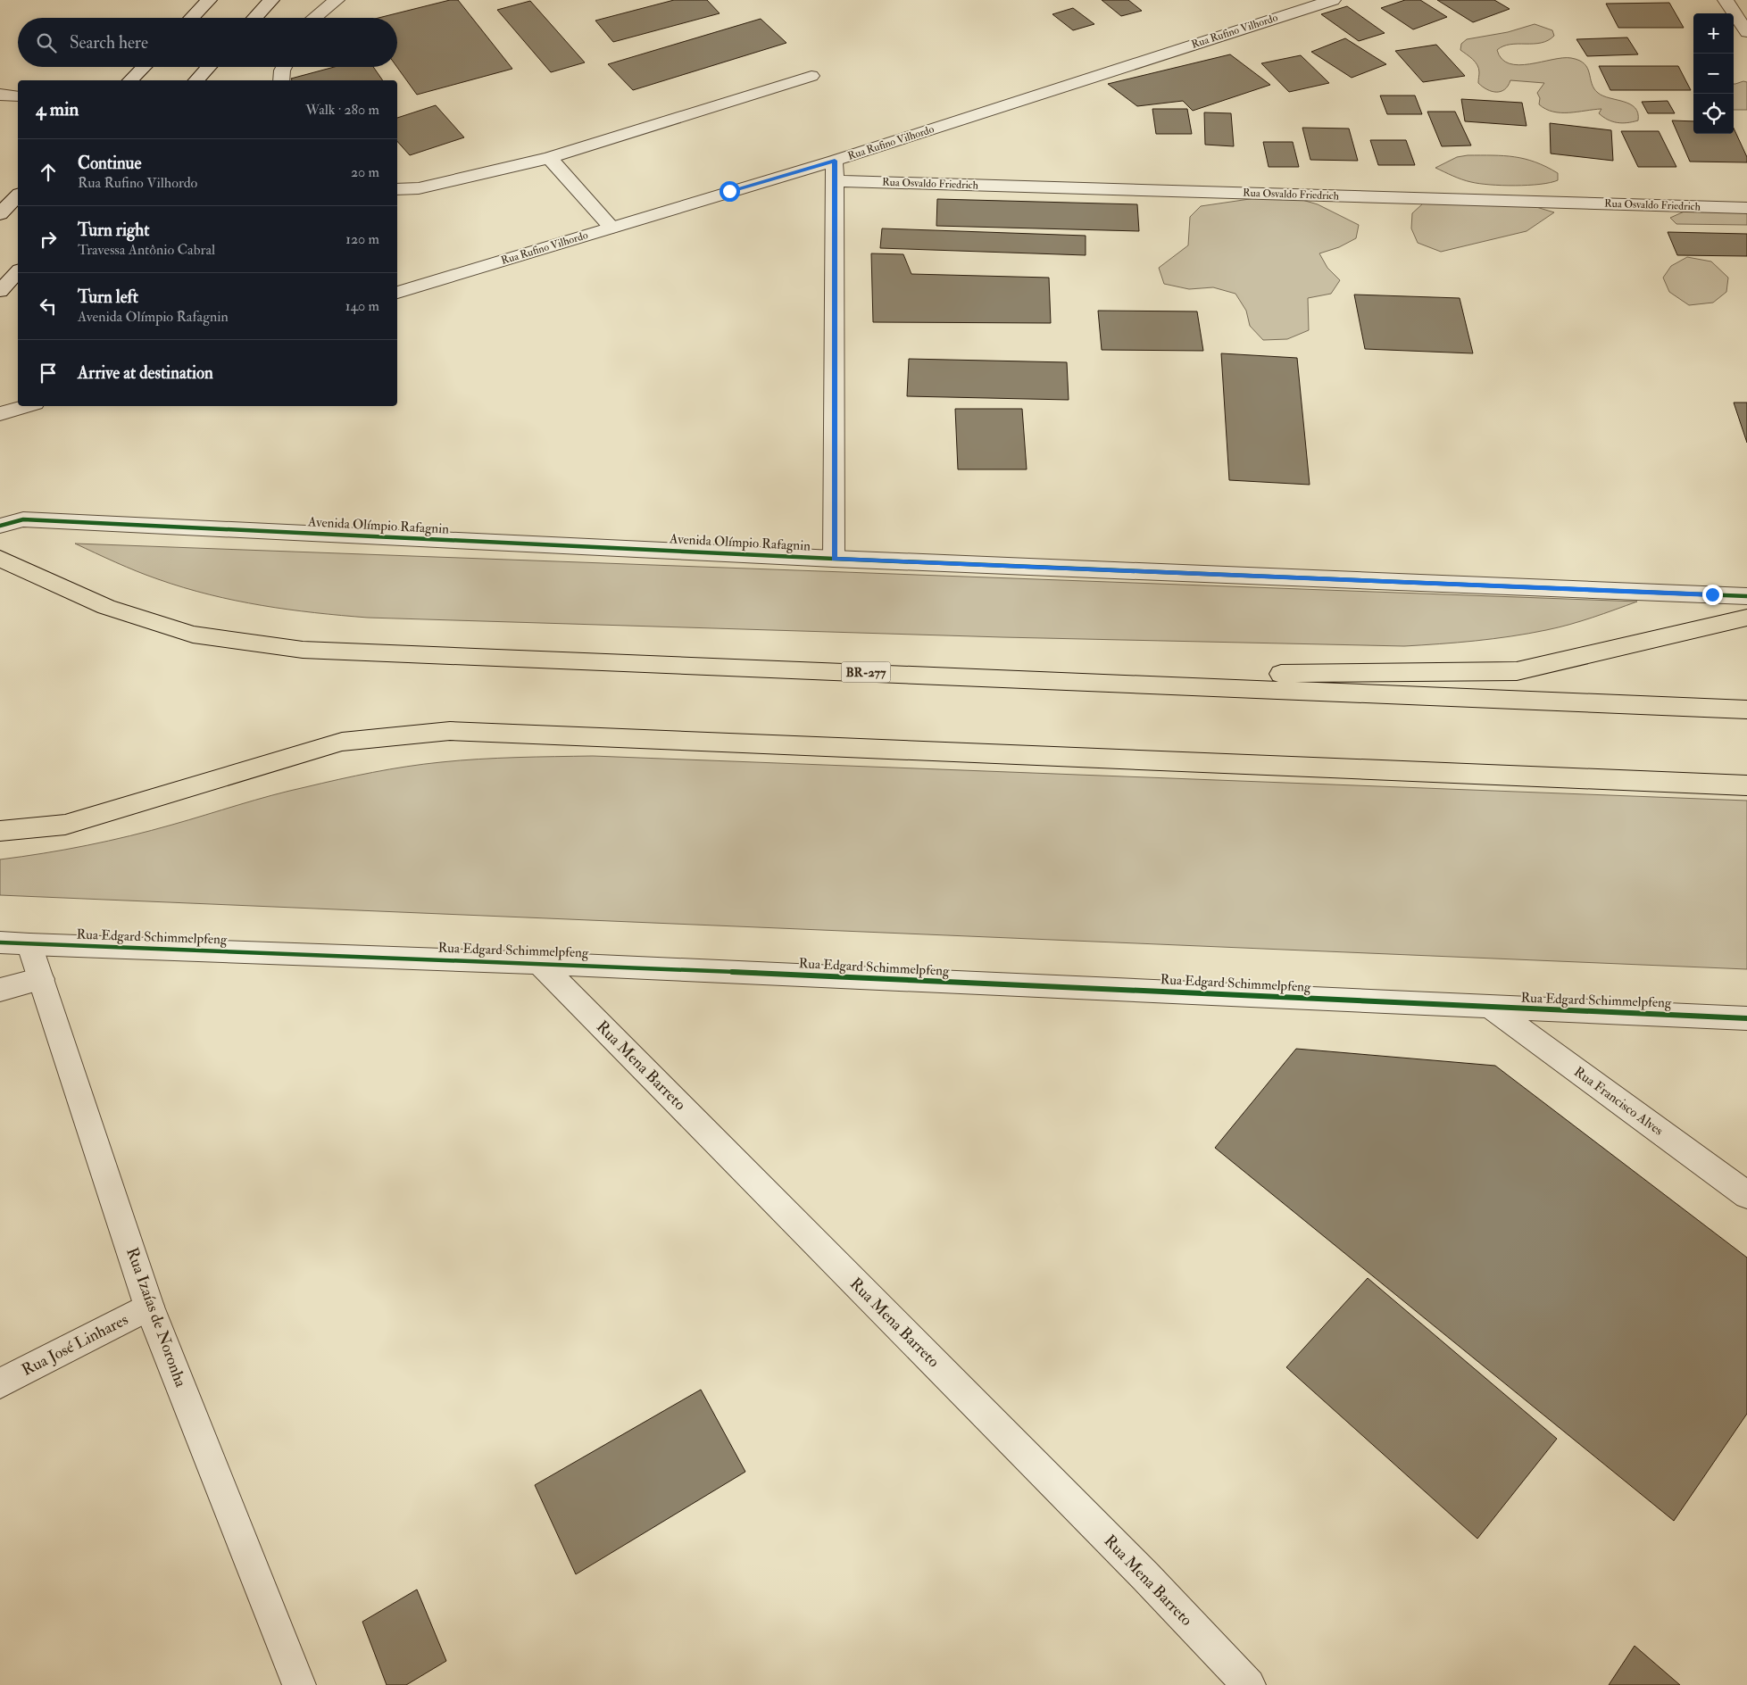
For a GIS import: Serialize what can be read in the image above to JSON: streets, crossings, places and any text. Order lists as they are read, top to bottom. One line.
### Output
{"streets":{"highway":["BR-277"],"street":["Rua Rufino Vilhordo","Rua Osvaldo Friedrich","Avenida Olímpio Rafagnin","Rua Edgard Schimmelpfeng","Rua Mena Barreto","Rua Francisco Alves","Rua Izaías de Noronha","Rua José Linhares"]},"crossings":[["Rua Edgard Schimmelpfeng","Rua Mena Barreto"],["Rua Edgard Schimmelpfeng","Rua Francisco Alves"],["Rua Edgard Schimmelpfeng","Rua Izaías de Noronha"],["Rua Izaías de Noronha","Rua José Linhares"]],"page":{"map_buttons":["+","−"],"search":"Search here","heading":["4 min","Walk · 280 m"],"list":[["Continue","Rua Rufino Vilhordo","20 m"],["Turn right","Travessa Antônio Cabral","120 m"],["Turn left","Avenida Olímpio Rafagnin","140 m"],"Arrive at destination"]}}
